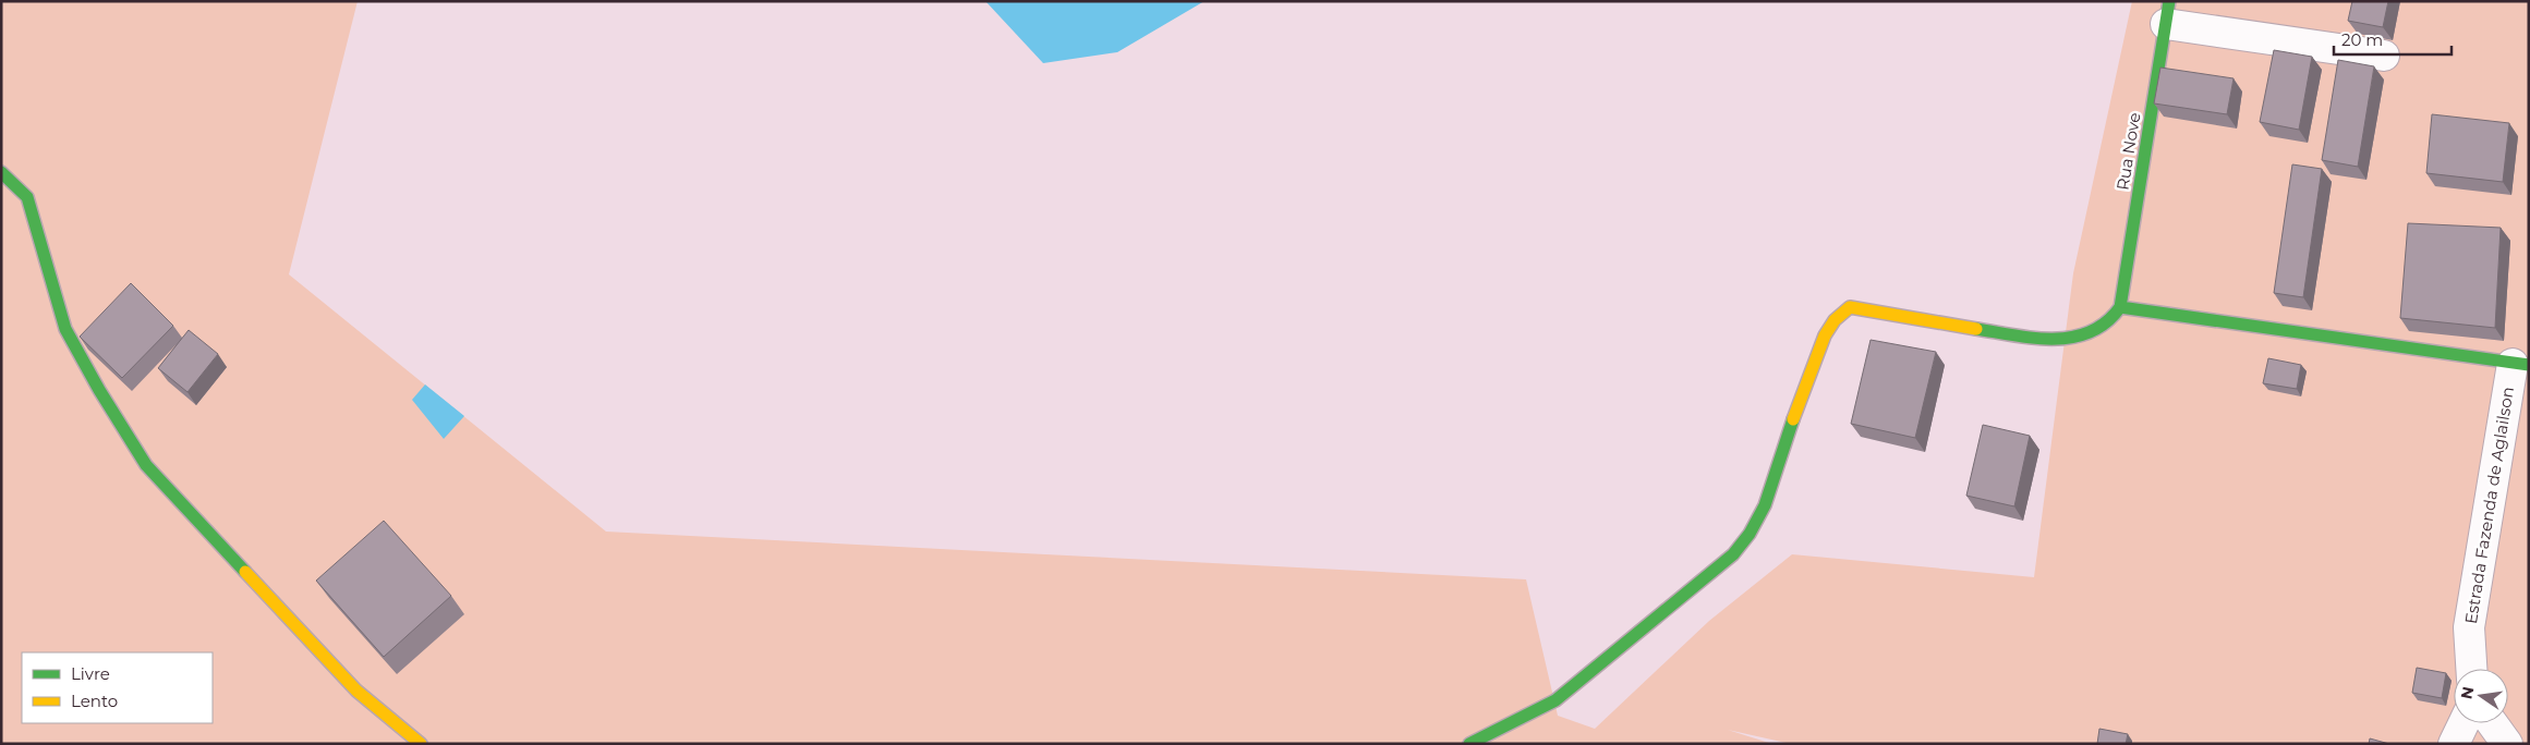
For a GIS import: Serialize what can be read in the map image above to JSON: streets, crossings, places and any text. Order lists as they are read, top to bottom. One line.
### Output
{"streets":{"street":["Rua Nove","Estrada Fazenda de Aglailson"]},"legend":["Livre","Lento"],"scale_bar":"20 m","north":"left"}
